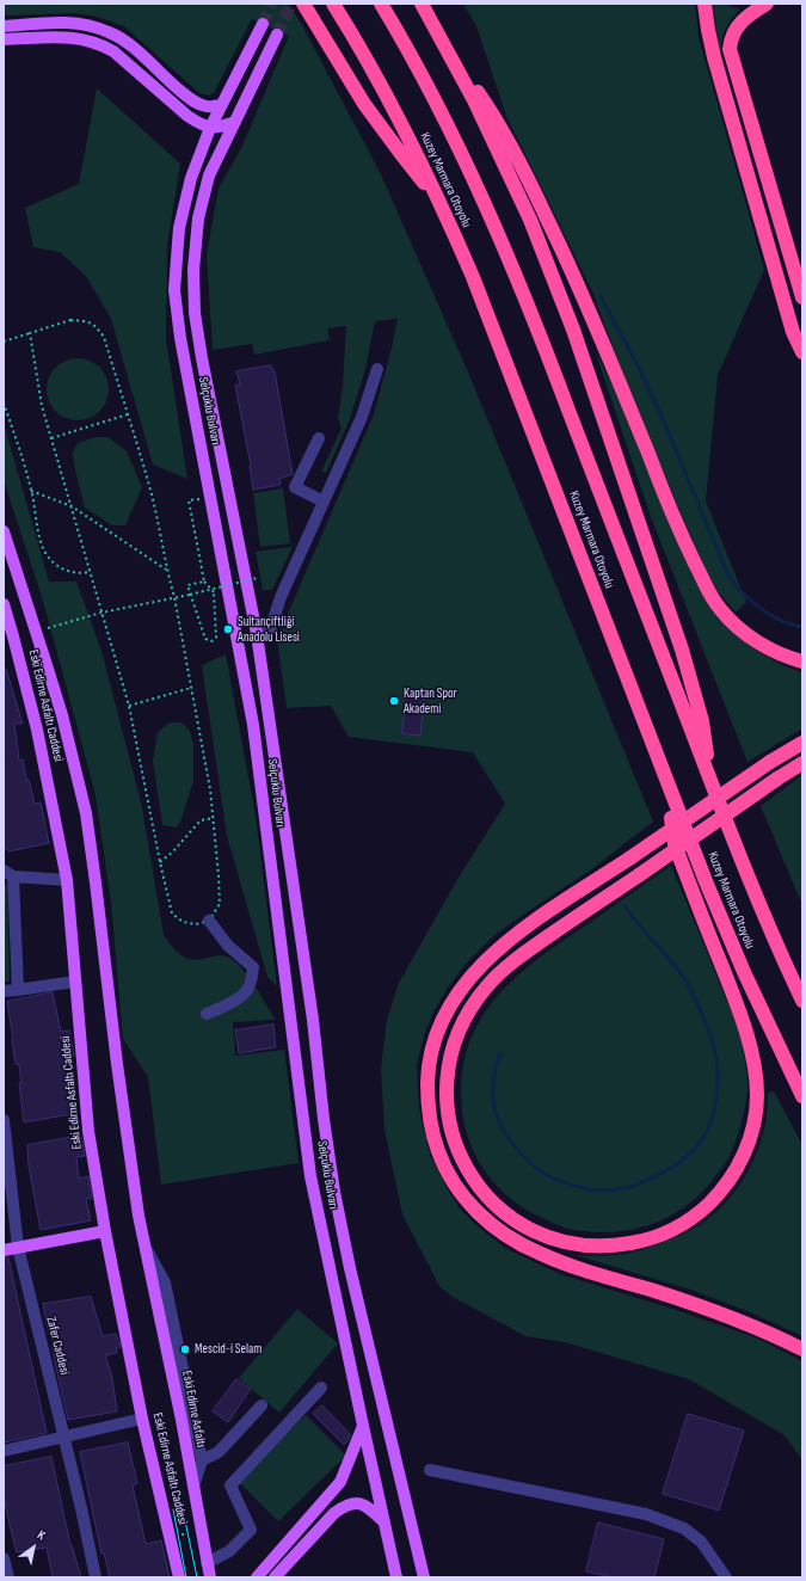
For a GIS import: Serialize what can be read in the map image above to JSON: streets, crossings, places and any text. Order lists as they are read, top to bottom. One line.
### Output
{"streets":{"highway":["Kuzey Marmara Otoyolu"],"main road":["Selçuklu Bulvarı","Eski Edirne Asfaltı Caddesi","Eski Edirne Asfaltı"],"street":["Zafer Caddesi"]},"crossings":[["Eski Edirne Asfaltı Caddesi","Eski Edirne Asfaltı"]],"places":["Sultançiftliği Anadolu Lisesi","Kaptan Spor Akademi","Mescid-i Selam"],"north":"top right"}
